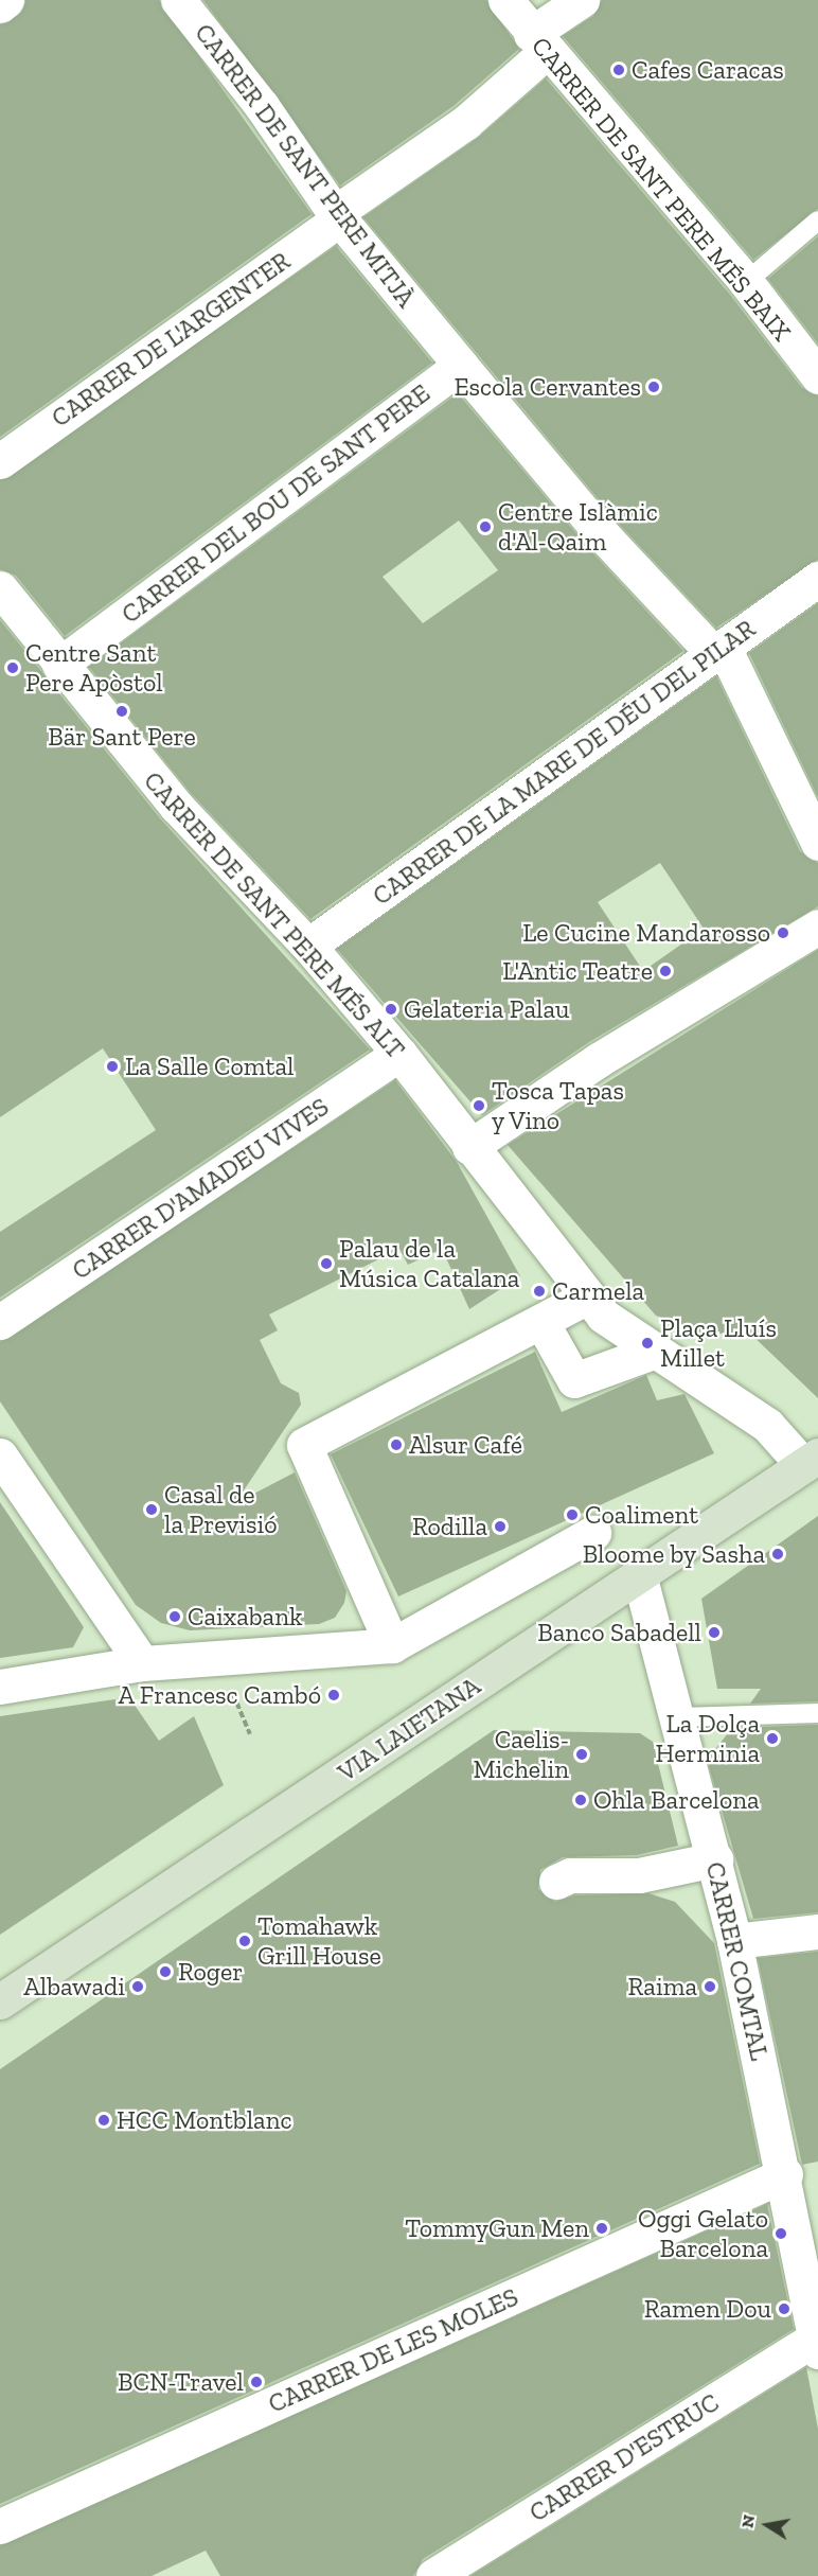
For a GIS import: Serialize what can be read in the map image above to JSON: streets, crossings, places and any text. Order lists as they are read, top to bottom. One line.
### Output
{"streets":{"main road":["VIA LAIETANA"],"street":["CARRER DE SANT PERE MITJÀ","CARRER DE SANT PERE MÉS BAIX","CARRER DE L'ARGENTER","CARRER DEL BOU DE SANT PERE","CARRER DE LA MARE DE DÉU DEL PILAR","CARRER DE SANT PERE MÉS ALT","CARRER D'AMADEU VIVES","CARRER COMTAL","CARRER DE LES MOLES","CARRER D'ESTRUC"]},"crossings":[["CARRER DE SANT PERE MITJÀ","CARRER DE L'ARGENTER"],["CARRER DE SANT PERE MITJÀ","CARRER DEL BOU DE SANT PERE"],["CARRER DE SANT PERE MITJÀ","CARRER DE LA MARE DE DÉU DEL PILAR"],["CARRER DE SANT PERE MÉS BAIX","CARRER DE L'ARGENTER"],["CARRER DEL BOU DE SANT PERE","CARRER DE SANT PERE MÉS ALT"],["CARRER DE LA MARE DE DÉU DEL PILAR","CARRER DE SANT PERE MÉS ALT"],["CARRER DE SANT PERE MÉS ALT","CARRER D'AMADEU VIVES"],["CARRER DE SANT PERE MÉS ALT","VIA LAIETANA"],["VIA LAIETANA","CARRER COMTAL"],["CARRER COMTAL","CARRER DE LES MOLES"],["CARRER COMTAL","CARRER D'ESTRUC"]],"places":["Cafes Caracas","Escola Cervantes","Centre Islàmic d'Al-Qaim","Centre Sant Pere Apòstol","Bär Sant Pere","Le Cucine Mandarosso","L'Antic Teatre","Gelateria Palau","La Salle Comtal","Tosca Tapas y Vino","Palau de la Música Catalana","Carmela","Plaça Lluís Millet","Alsur Café","Casal de la Previsió","Coaliment","Rodilla","Bloome by Sasha","Caixabank","Banco Sabadell","A Francesc Cambó","La Dolça Herminia","Caelis- Michelin","Ohla Barcelona","Tomahawk Grill House","Roger","Albawadi","Raima","HCC Montblanc","TommyGun Men","Oggi Gelato Barcelona","Ramen Dou","BCN-Travel"],"north":"left"}
